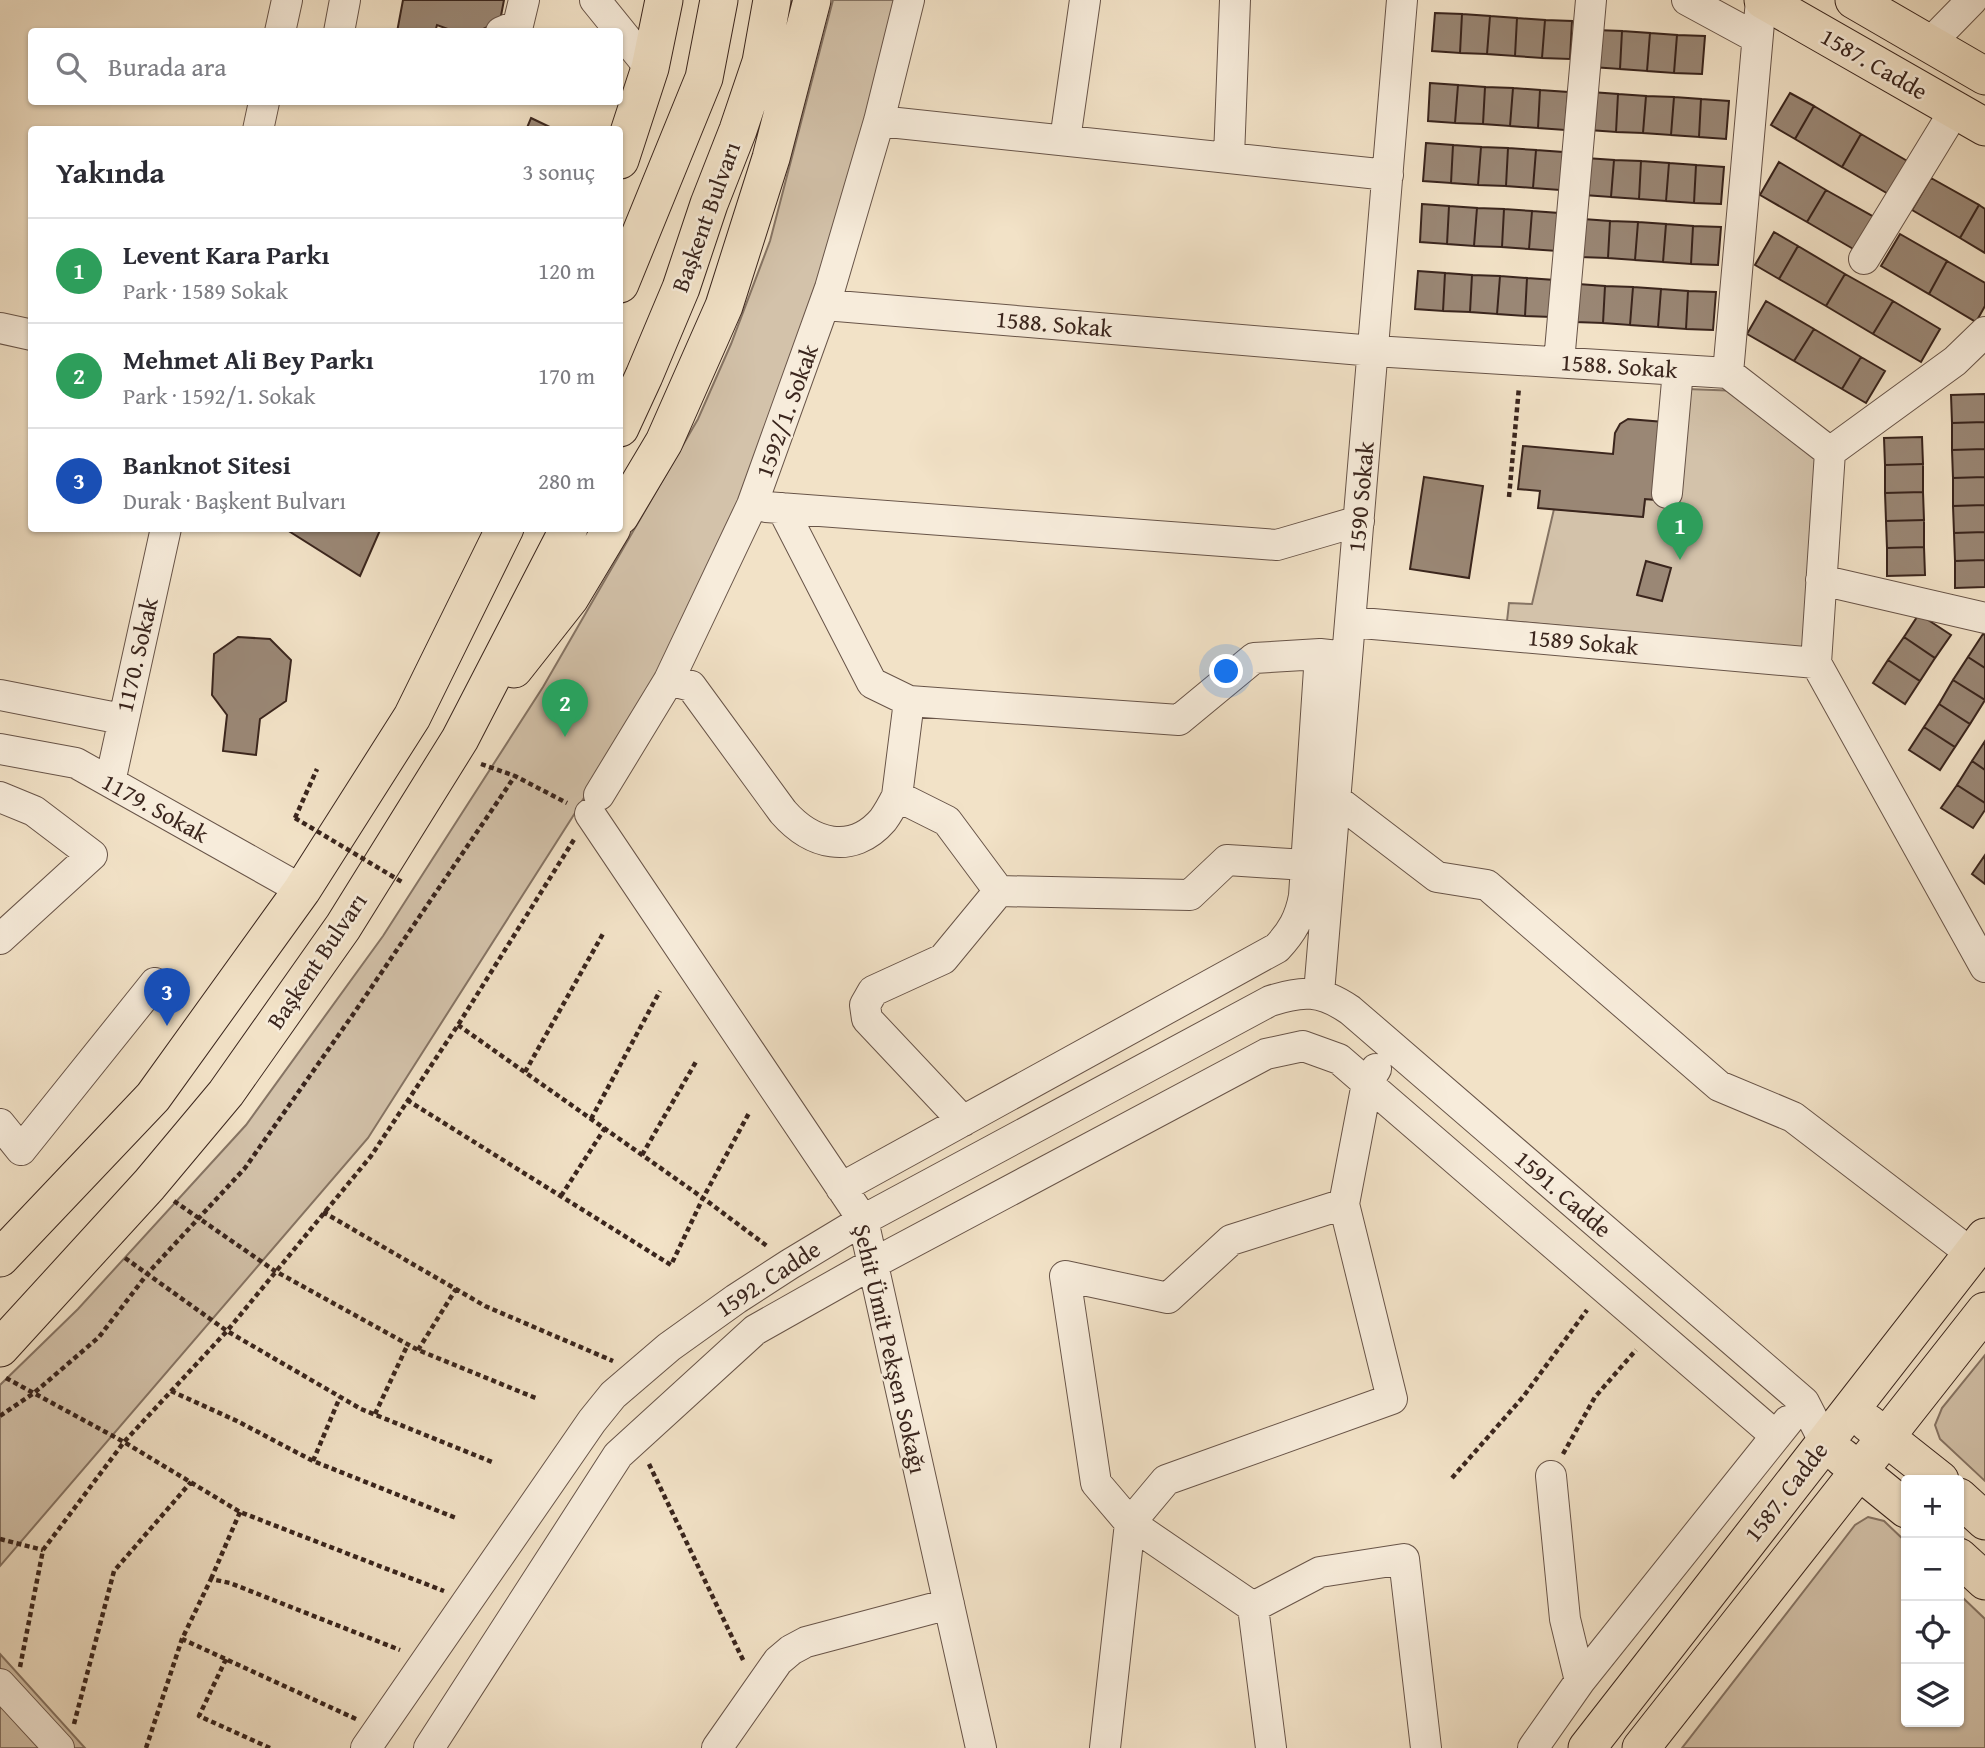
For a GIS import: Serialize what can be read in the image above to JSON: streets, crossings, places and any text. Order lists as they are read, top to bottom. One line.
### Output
{"streets":{"main road":["1587. Cadde","Başkent Bulvarı"],"street":["1588. Sokak","1592/1. Sokak","1590 Sokak","1589 Sokak","1170. Sokak","1179. Sokak","1591. Cadde","1592. Cadde","Şehit Ümit Pekşen Sokağı"]},"crossings":[["1588. Sokak","1592/1. Sokak"],["1588. Sokak","1590 Sokak"],["1592/1. Sokak","Şehit Ümit Pekşen Sokağı"],["1590 Sokak","1589 Sokak"],["1590 Sokak","1591. Cadde"],["1590 Sokak","1592. Cadde"],["1170. Sokak","1179. Sokak"],["1591. Cadde","1592. Cadde"],["1592. Cadde","Şehit Ümit Pekşen Sokağı"]],"page":{"search":"Burada ara","heading":["Yakında","3 sonuç"],"list":[{"mark":"1","name":"Levent Kara Parkı","note":"Park · 1589 Sokak","value":"120 m"},{"mark":"2","name":"Mehmet Ali Bey Parkı","note":"Park · 1592/1. Sokak","value":"170 m"},{"mark":"3","name":"Banknot Sitesi","note":"Durak · Başkent Bulvarı","value":"280 m"}],"pins":["1","2","3"],"map_buttons":["+","−"]}}
